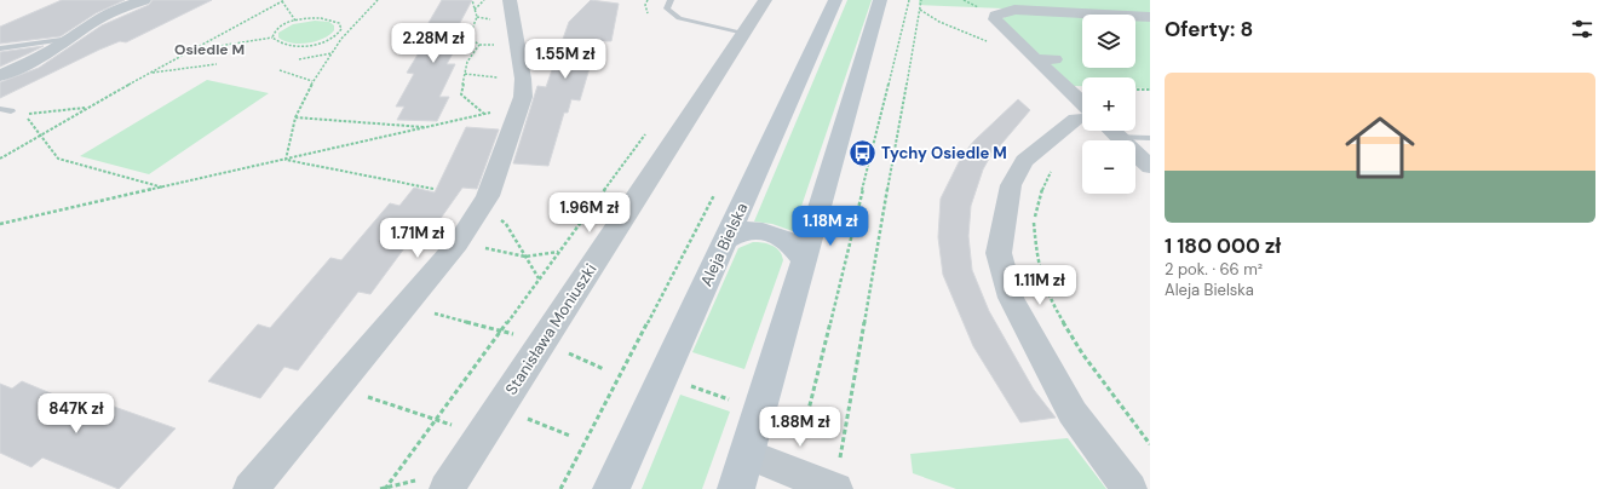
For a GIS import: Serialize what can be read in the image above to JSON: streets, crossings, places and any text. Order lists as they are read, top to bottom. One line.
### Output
{"streets":{"main road":["Aleja Bielska"],"street":["Stanisława Moniuszki"]},"districts":["Osiedle M"],"places":{"bus stop":["Tychy Osiedle M"]},"page":{"heading":"Oferty: 8","map_buttons":["+","−"],"price":["2.28M zł","1.55M zł","1.96M zł","1.18M zł","1.71M zł","1.11M zł","847K zł","1.88M zł"],"list":[{"name":"1 180 000 zł","note":"2 pok. · 66 m² · Aleja Bielska"}]}}
